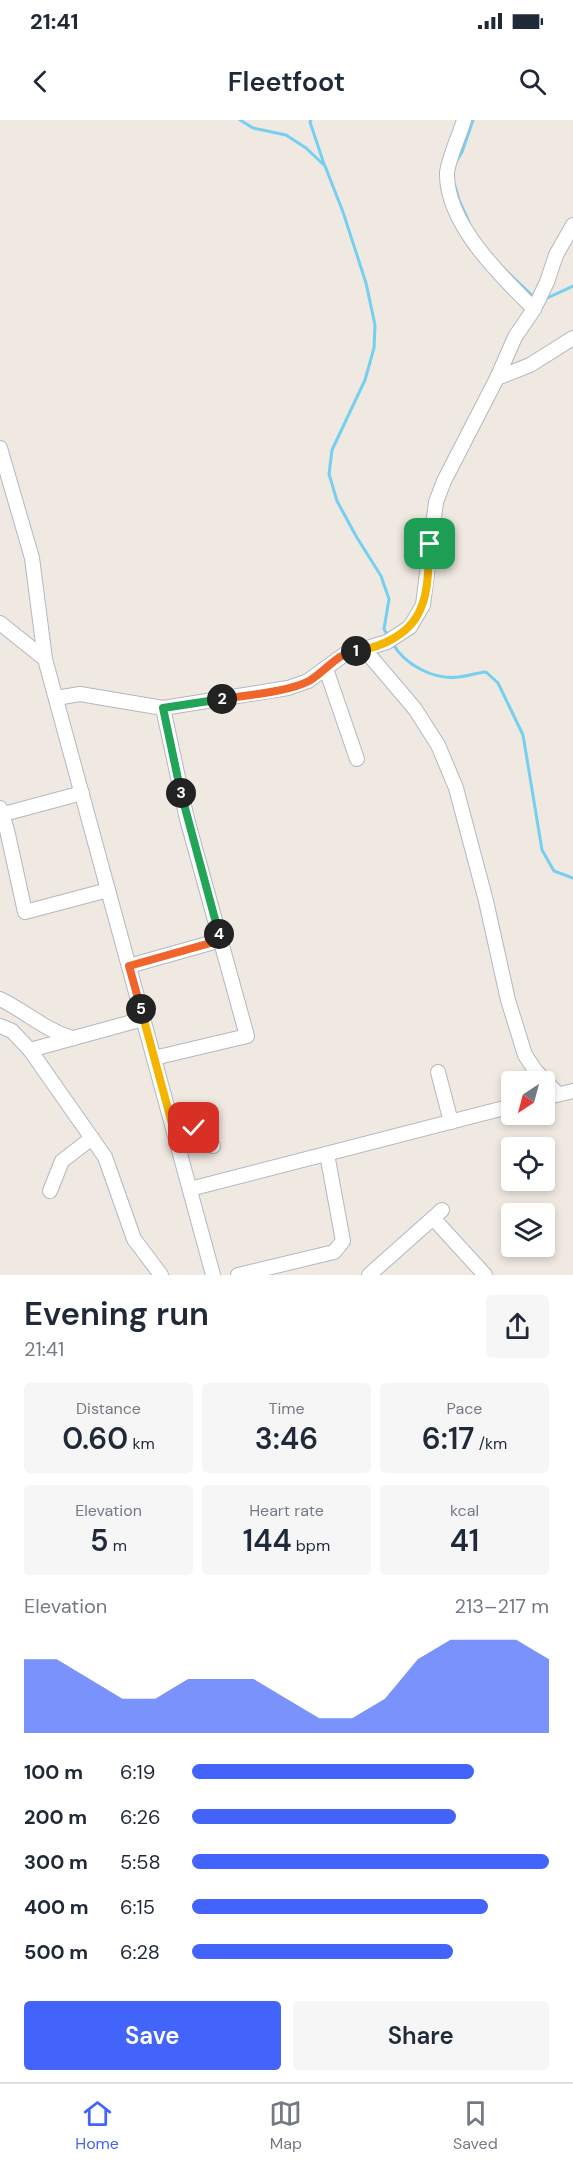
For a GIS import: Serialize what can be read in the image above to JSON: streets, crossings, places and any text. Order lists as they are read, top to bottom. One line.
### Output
{"north":"bottom left","page":{"status":"21:41","header":"Fleetfoot","pins":["1","2","3","4","5"],"heading":["Evening run","21:41"],"stats":[["Distance","0.60 km"],["Time","3:46"],["Pace","6:17 /km"],["Elevation","5 m"],["Heart rate","144 bpm"],["kcal","41"]],"chart":["Elevation","213–217 m"],"list":[{"name":"100 m","note":"6:19"},{"name":"200 m","note":"6:26"},{"name":"300 m","note":"5:58"},{"name":"400 m","note":"6:15"},{"name":"500 m","note":"6:28"}],"buttons":["Save","Share"],"tabs":["Home","Map","Saved"]}}
